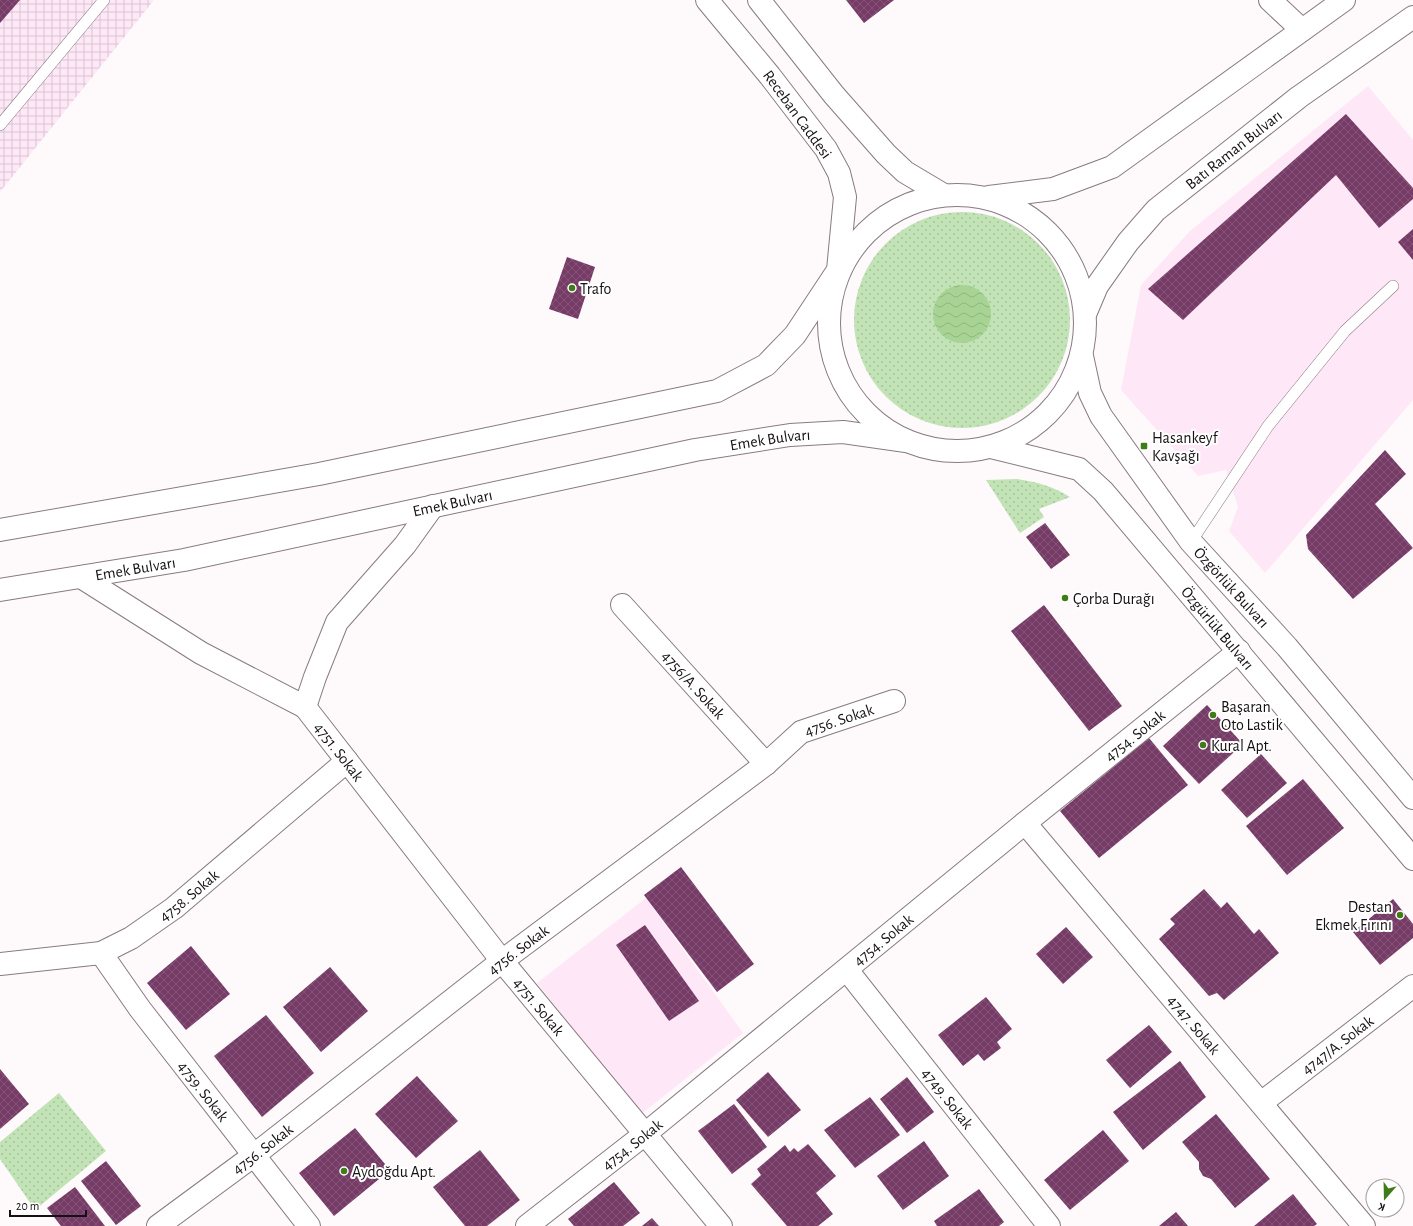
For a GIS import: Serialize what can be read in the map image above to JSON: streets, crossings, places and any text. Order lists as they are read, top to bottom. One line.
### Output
{"streets":{"main road":["Receban Caddesi","Batı Raman Bulvarı","Emek Bulvarı","Özgörlük Bulvarı","Özgürlük Bulvarı","4756/A. Sokak","4756. Sokak","4754. Sokak","4751. Sokak","4758. Sokak","4747. Sokak","4747/A. Sokak","4759. Sokak","4749. Sokak"]},"crossings":[["Özgürlük Bulvarı","4754. Sokak"],["4756/A. Sokak","4756. Sokak"],["4756. Sokak","4751. Sokak"],["4756. Sokak","4759. Sokak"],["4754. Sokak","4751. Sokak"],["4754. Sokak","4747. Sokak"],["4754. Sokak","4749. Sokak"],["4751. Sokak","4758. Sokak"],["4758. Sokak","4759. Sokak"],["4747. Sokak","4747/A. Sokak"]],"places":{"other":["Trafo","Çorba Durağı","Başaran Oto Lastik","Kural Apt.","Destan Ekmek Fırını","Aydoğdu Apt."],"transit":["Hasankeyf Kavşağı"]},"scale_bar":"20 m","north":"bottom"}
